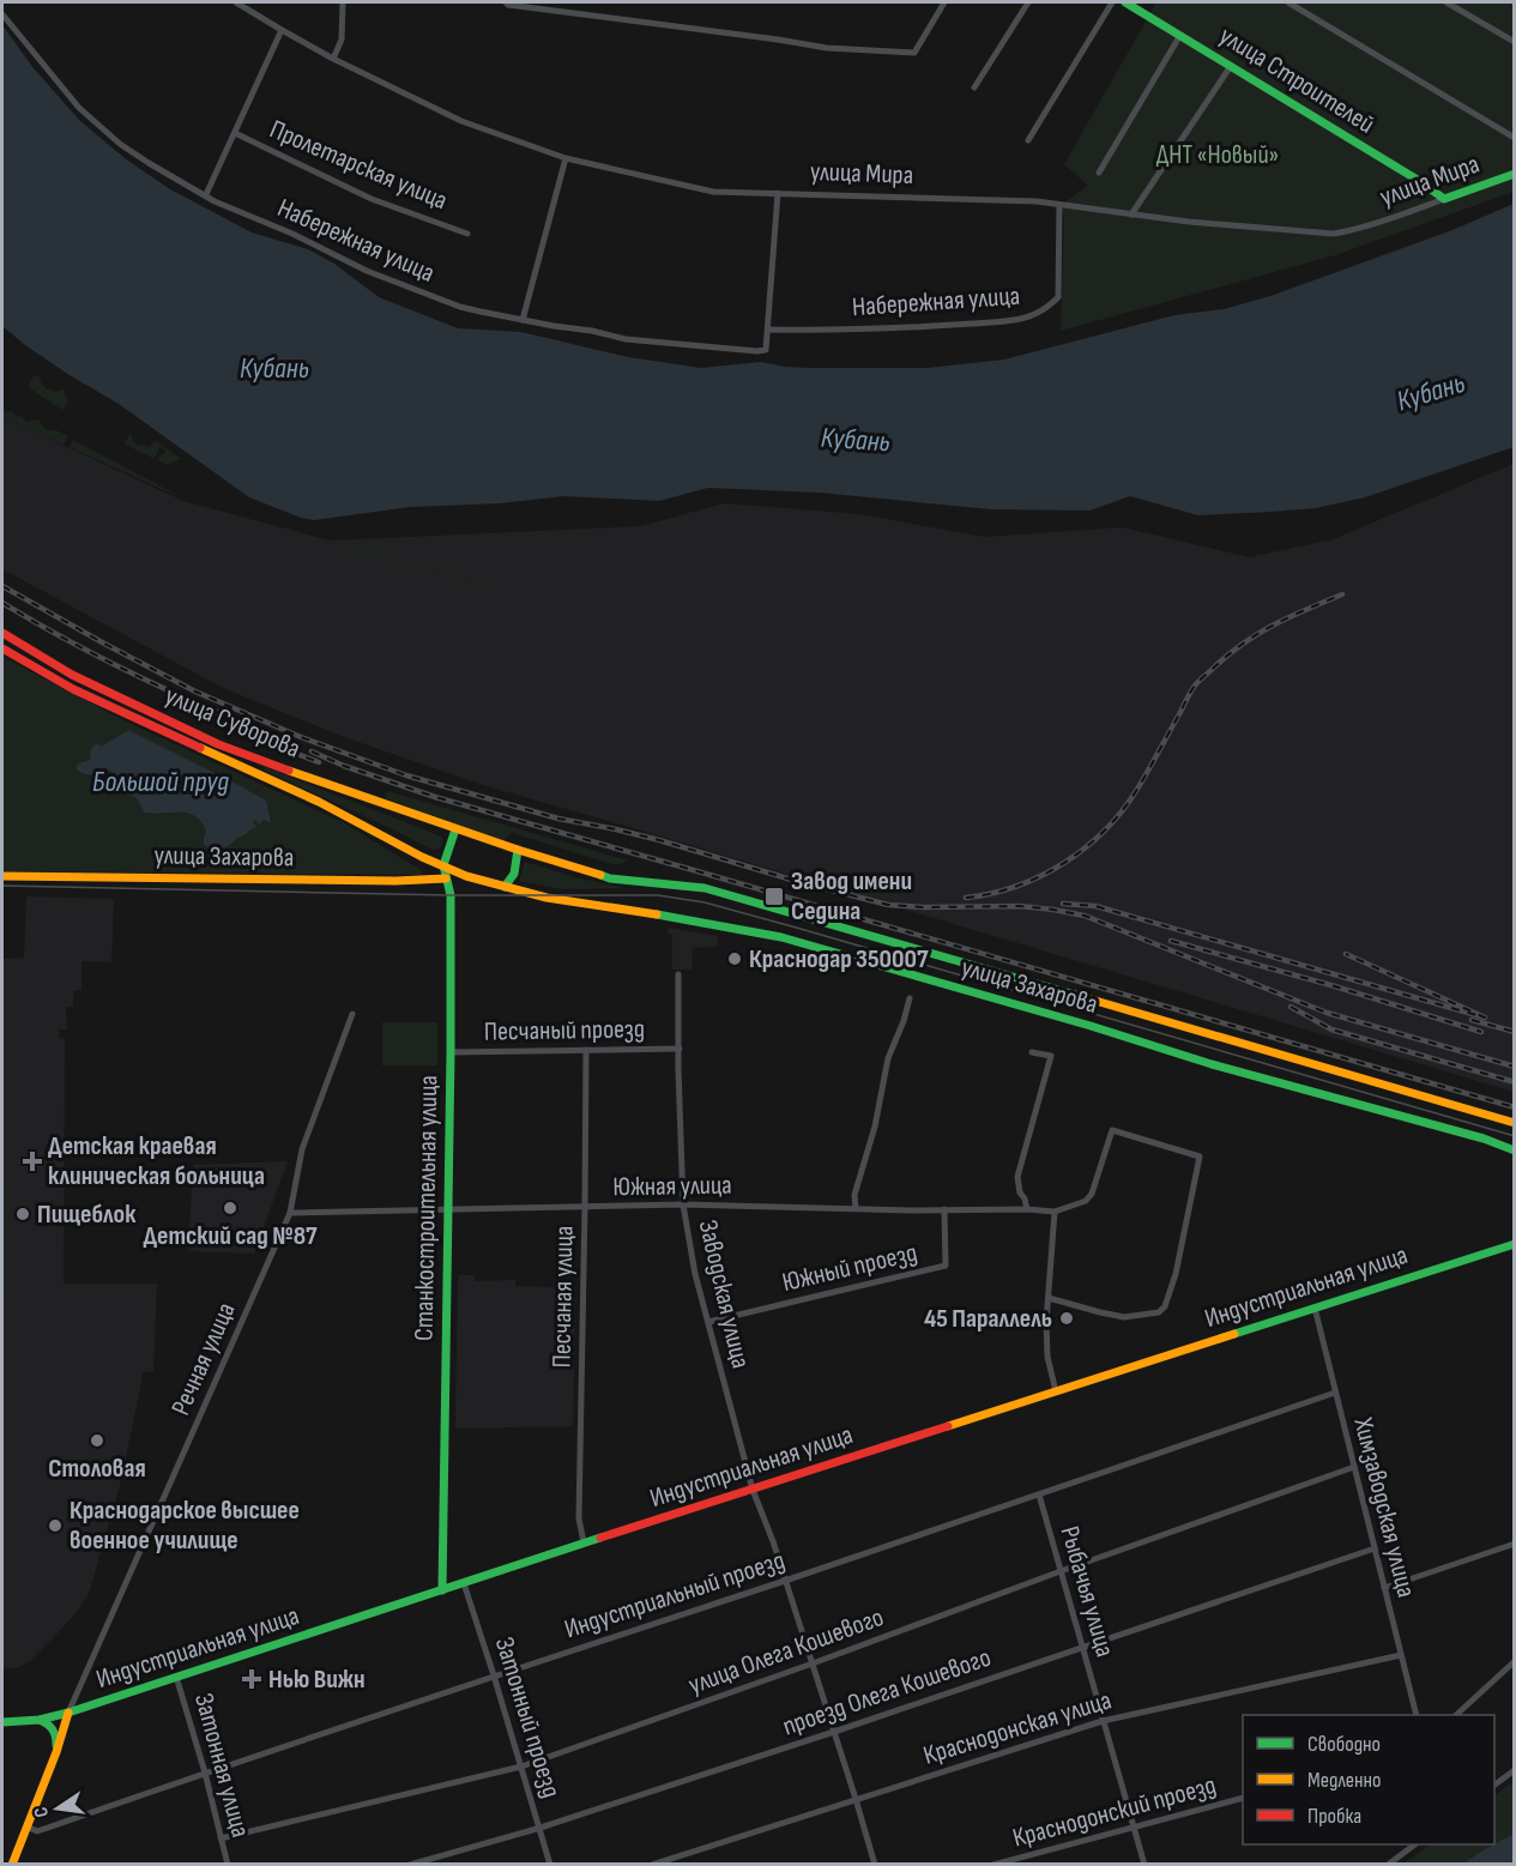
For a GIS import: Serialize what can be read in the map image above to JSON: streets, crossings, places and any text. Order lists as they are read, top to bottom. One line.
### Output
{"streets":{"main road":["улица Строителей","улица Мира","улица Суворова","улица Захарова","Станкостроительная улица","Индустриальная улица"],"street":["Пролетарская улица","Набережная улица","Песчаный проезд","Южная улица","Южный проезд","Заводская улица","Песчаная улица","Речная улица","Химзаводская улица","Рыбачья улица","Индустриальный проезд","улица Олега Кошевого","проезд Олега Кошевого","Затонный проезд","Краснодонская улица","Затонная улица","Краснодонский проезд"]},"crossings":[["улица Строителей","улица Мира"],["улица Мира","Набережная улица"],["улица Суворова","улица Захарова"],["улица Суворова","Станкостроительная улица"],["улица Захарова","Станкостроительная улица"],["Песчаный проезд","Станкостроительная улица"],["Песчаный проезд","Заводская улица"],["Песчаный проезд","Песчаная улица"],["Южная улица","Станкостроительная улица"],["Южная улица","Южный проезд"],["Южная улица","Заводская улица"],["Южная улица","Песчаная улица"],["Южная улица","Речная улица"],["Станкостроительная улица","Индустриальная улица"],["Южный проезд","Заводская улица"],["Индустриальная улица","Заводская улица"],["Индустриальная улица","Песчаная улица"],["Индустриальная улица","Речная улица"],["Индустриальная улица","Химзаводская улица"],["Индустриальная улица","Затонный проезд"],["Индустриальная улица","Затонная улица"],["Заводская улица","Индустриальный проезд"],["Заводская улица","улица Олега Кошевого"],["Заводская улица","проезд Олега Кошевого"],["Заводская улица","Краснодонская улица"],["Химзаводская улица","Индустриальный проезд"],["Химзаводская улица","улица Олега Кошевого"],["Химзаводская улица","проезд Олега Кошевого"],["Химзаводская улица","Краснодонская улица"],["Рыбачья улица","Индустриальный проезд"],["Рыбачья улица","улица Олега Кошевого"],["Рыбачья улица","проезд Олега Кошевого"],["Рыбачья улица","Краснодонская улица"],["Рыбачья улица","Краснодонский проезд"],["Индустриальный проезд","Затонный проезд"],["Индустриальный проезд","Затонная улица"],["улица Олега Кошевого","Затонный проезд"],["улица Олега Кошевого","Затонная улица"],["проезд Олега Кошевого","Затонный проезд"]],"water":["Кубань","Большой пруд"],"parks":["ДНТ «Новый»"],"places":{"transit":["Завод имени Седина"],"other":["Краснодар 350007","Детский сад №87","Пищеблок","45 Параллель","Столовая","Краснодарское высшее военное училище"],"health":["Детская краевая клиническая больница","Нью Вижн"]},"legend":["Свободно","Медленно","Пробка"],"north":"left"}
